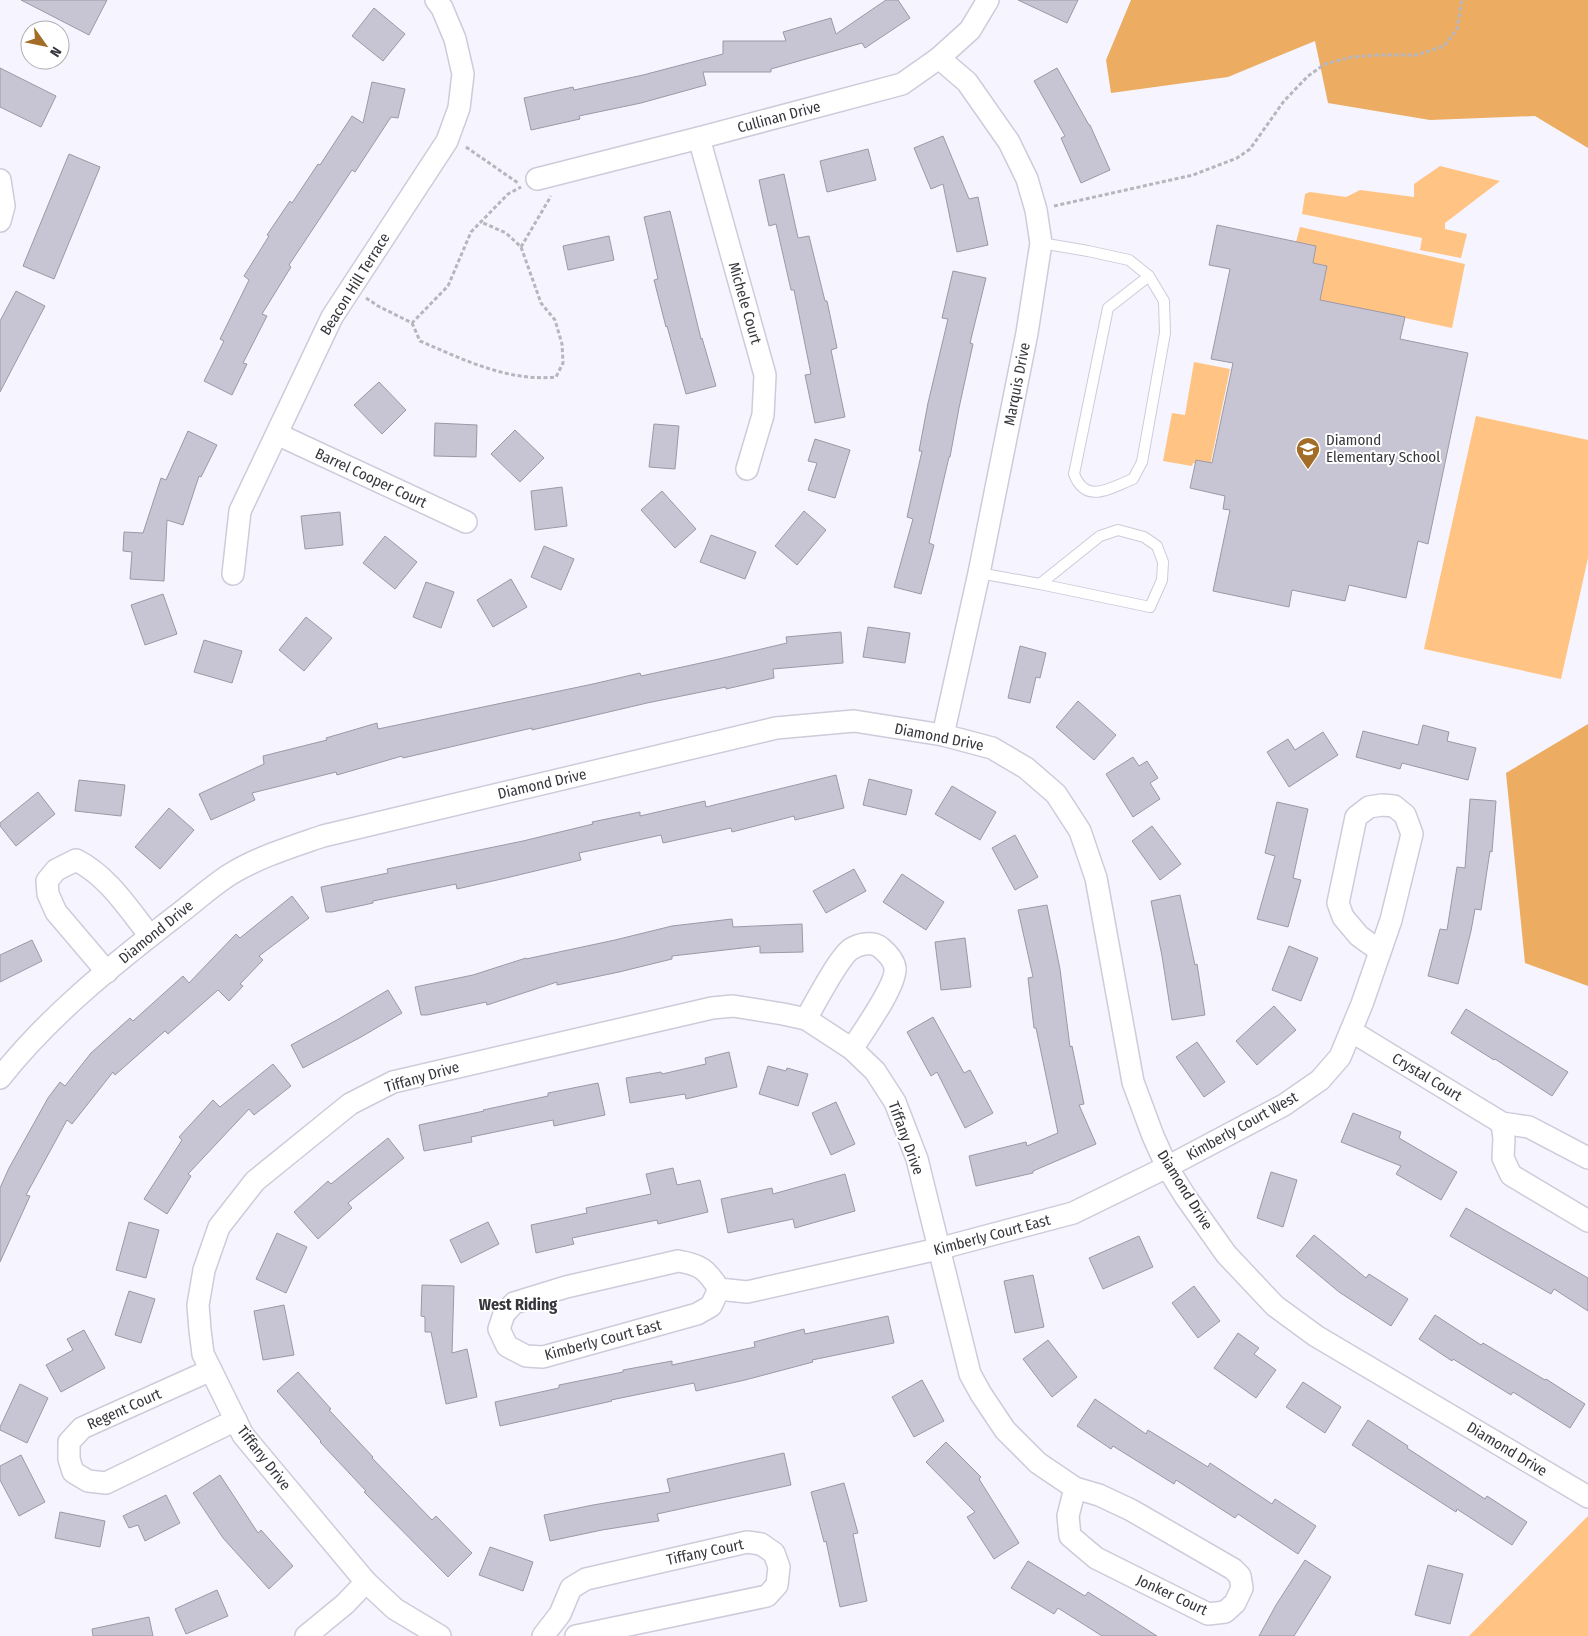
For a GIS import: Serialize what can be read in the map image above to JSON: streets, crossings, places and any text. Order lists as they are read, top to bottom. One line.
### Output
{"streets":{"street":["Cullinan Drive","Beacon Hill Terrace","Michele Court","Marquis Drive","Barrel Cooper Court","Diamond Drive","Tiffany Drive","Crystal Court","Kimberly Court West","Kimberly Court East","Regent Court","Tiffany Court","Jonker Court"]},"crossings":[["Cullinan Drive","Michele Court"],["Cullinan Drive","Marquis Drive"],["Beacon Hill Terrace","Barrel Cooper Court"],["Marquis Drive","Diamond Drive"],["Diamond Drive","Kimberly Court West"],["Diamond Drive","Kimberly Court East"],["Tiffany Drive","Kimberly Court East"],["Tiffany Drive","Regent Court"],["Tiffany Drive","Jonker Court"],["Crystal Court","Kimberly Court West"],["Kimberly Court West","Kimberly Court East"],["Kimberly Court East","Jonker Court"]],"districts":["West Riding"],"places":{"school or university":["Diamond Elementary School"]},"north":"bottom right"}
